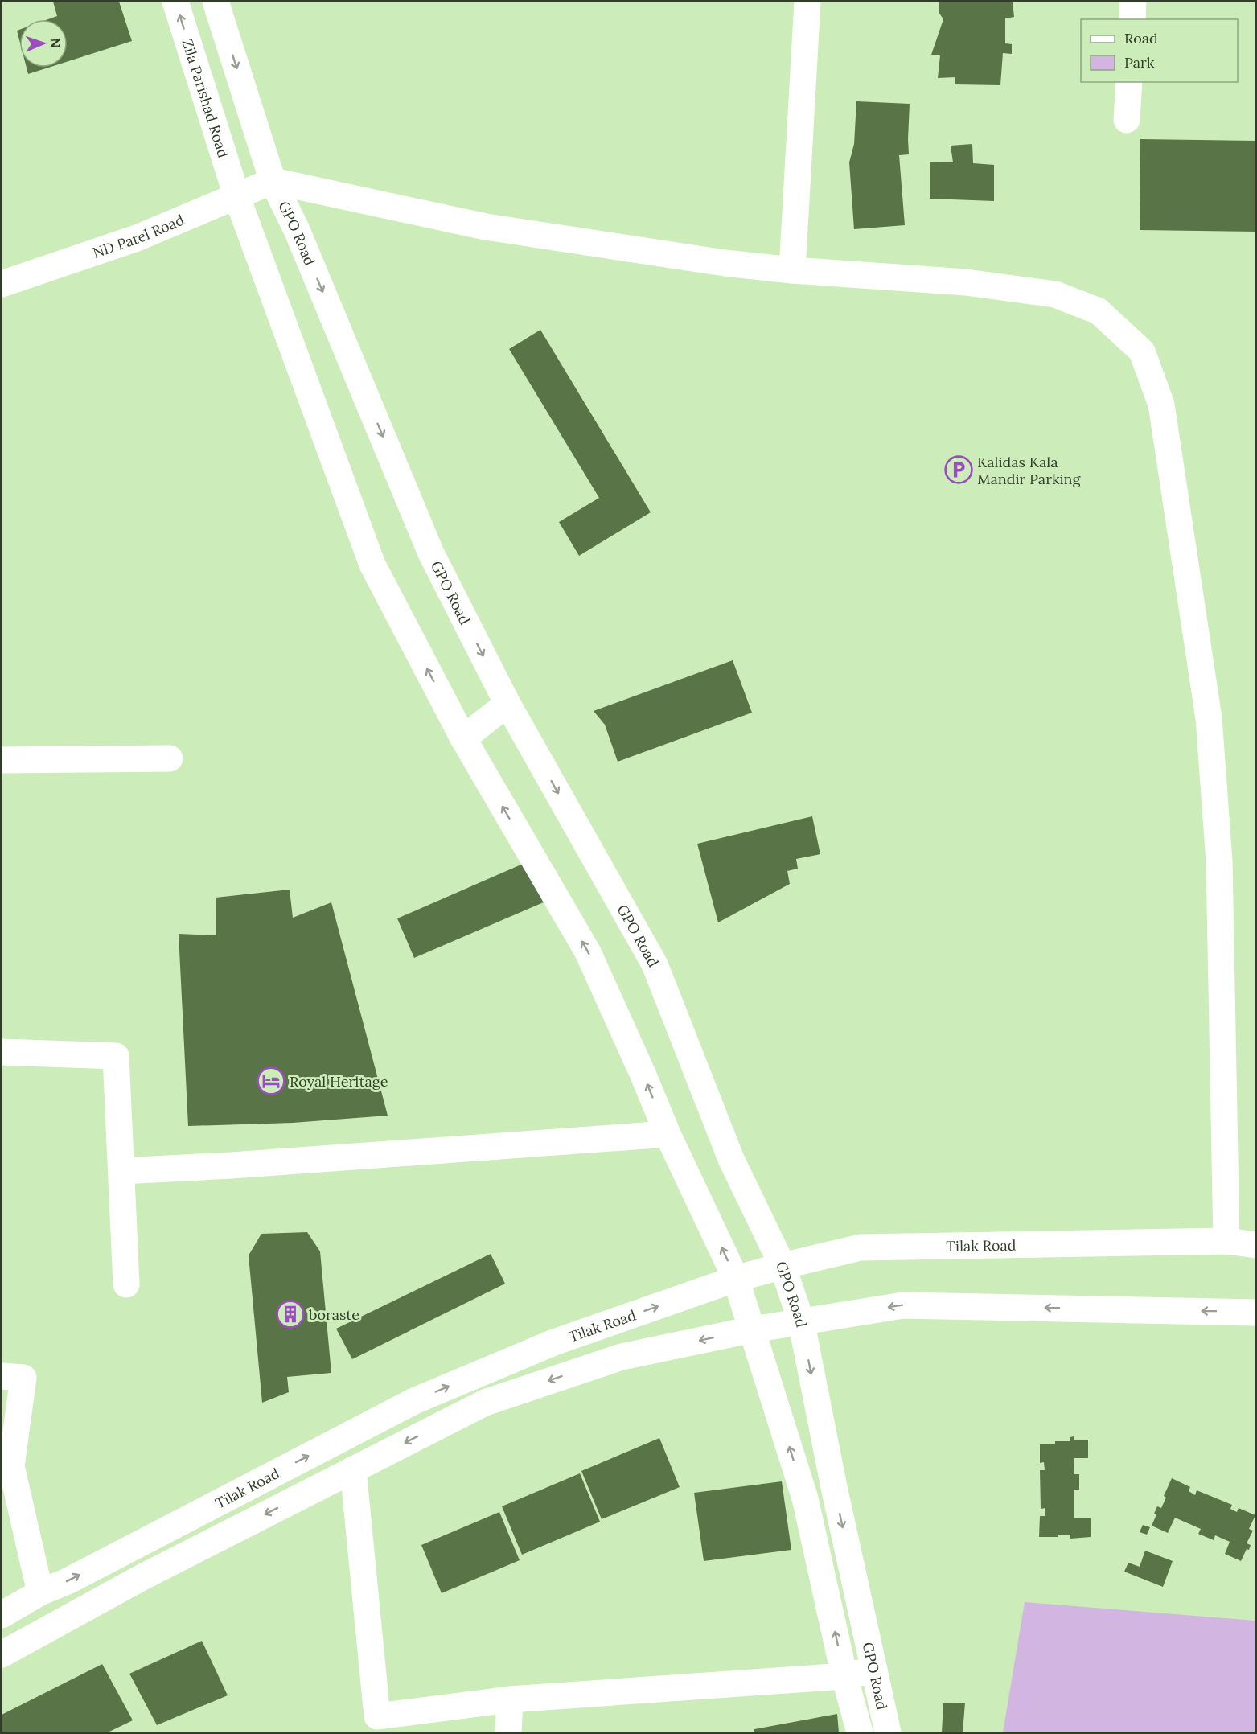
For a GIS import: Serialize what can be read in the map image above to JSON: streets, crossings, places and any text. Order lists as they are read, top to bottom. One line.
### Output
{"streets":{"street":["Zila Parishad Road","GPO Road","ND Patel Road","Tilak Road"]},"crossings":[["Zila Parishad Road","GPO Road"],["Zila Parishad Road","ND Patel Road"],["GPO Road","ND Patel Road"],["GPO Road","Tilak Road"]],"places":{"parking":["Kalidas Kala Mandir Parking"],"hotel":["Royal Heritage"],"building":["boraste"]},"legend":["Road","Park"],"north":"right"}
